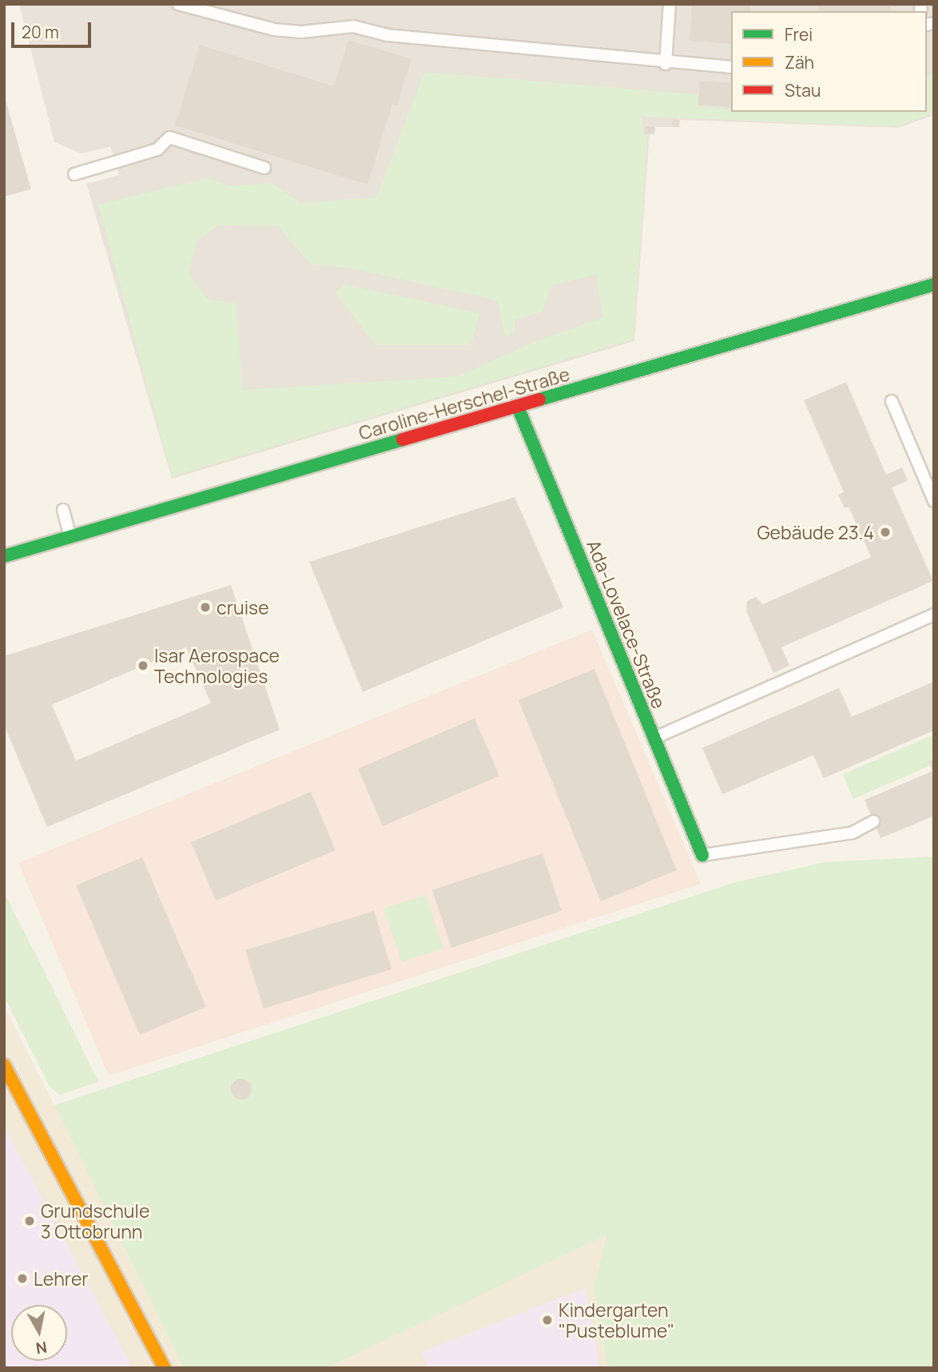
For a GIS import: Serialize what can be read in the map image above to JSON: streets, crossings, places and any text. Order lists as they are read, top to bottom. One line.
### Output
{"streets":{"street":["Caroline-Herschel-Straße","Ada-Lovelace-Straße"]},"crossings":[["Caroline-Herschel-Straße","Ada-Lovelace-Straße"]],"places":["Gebäude 23.4","cruise","Isar Aerospace Technologies","Grundschule 3 Ottobrunn","Lehrer","Kindergarten \"Pusteblume\""],"legend":["Frei","Zäh","Stau"],"scale_bar":"20 m","north":"bottom"}
